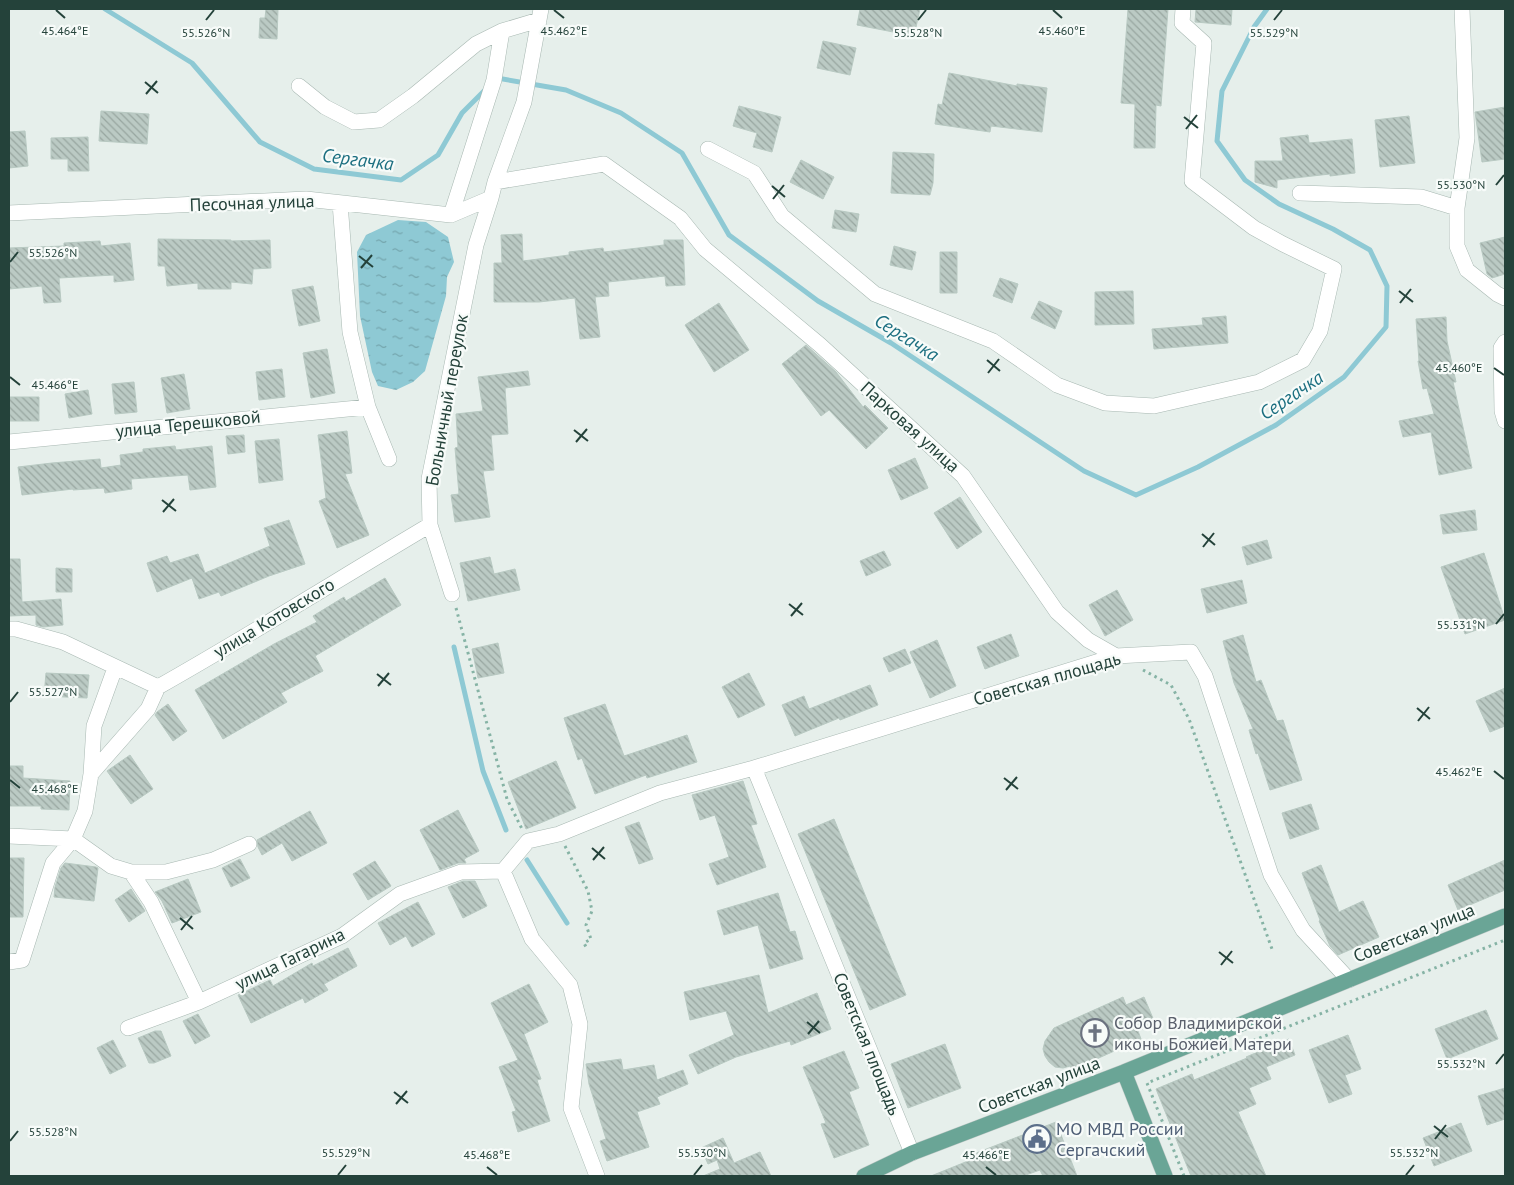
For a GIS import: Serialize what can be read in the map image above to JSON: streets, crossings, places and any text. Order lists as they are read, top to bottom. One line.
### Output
{"streets":{"main road":["Советская улица"],"street":["Песочная улица","Больничный переулок","улица Терешковой","Парковая улица","улица Котовского","Советская площадь","улица Гагарина"]},"crossings":[["Песочная улица","Больничный переулок"],["Больничный переулок","Парковая улица"],["Больничный переулок","улица Котовского"],["Парковая улица","Советская площадь"],["Советская площадь","Советская улица"]],"water":["Сергачка"],"places":{"church":["Собор Владимирской иконы Божией Матери"],"public building":["МО МВД России Сергачский"]},"coordinates":["45.464°E","45.462°E","45.460°E","55.529°N","55.526°N","55.528°N","55.530°N","45.466°E","55.531°N","55.527°N","45.468°E","55.532°N"]}
